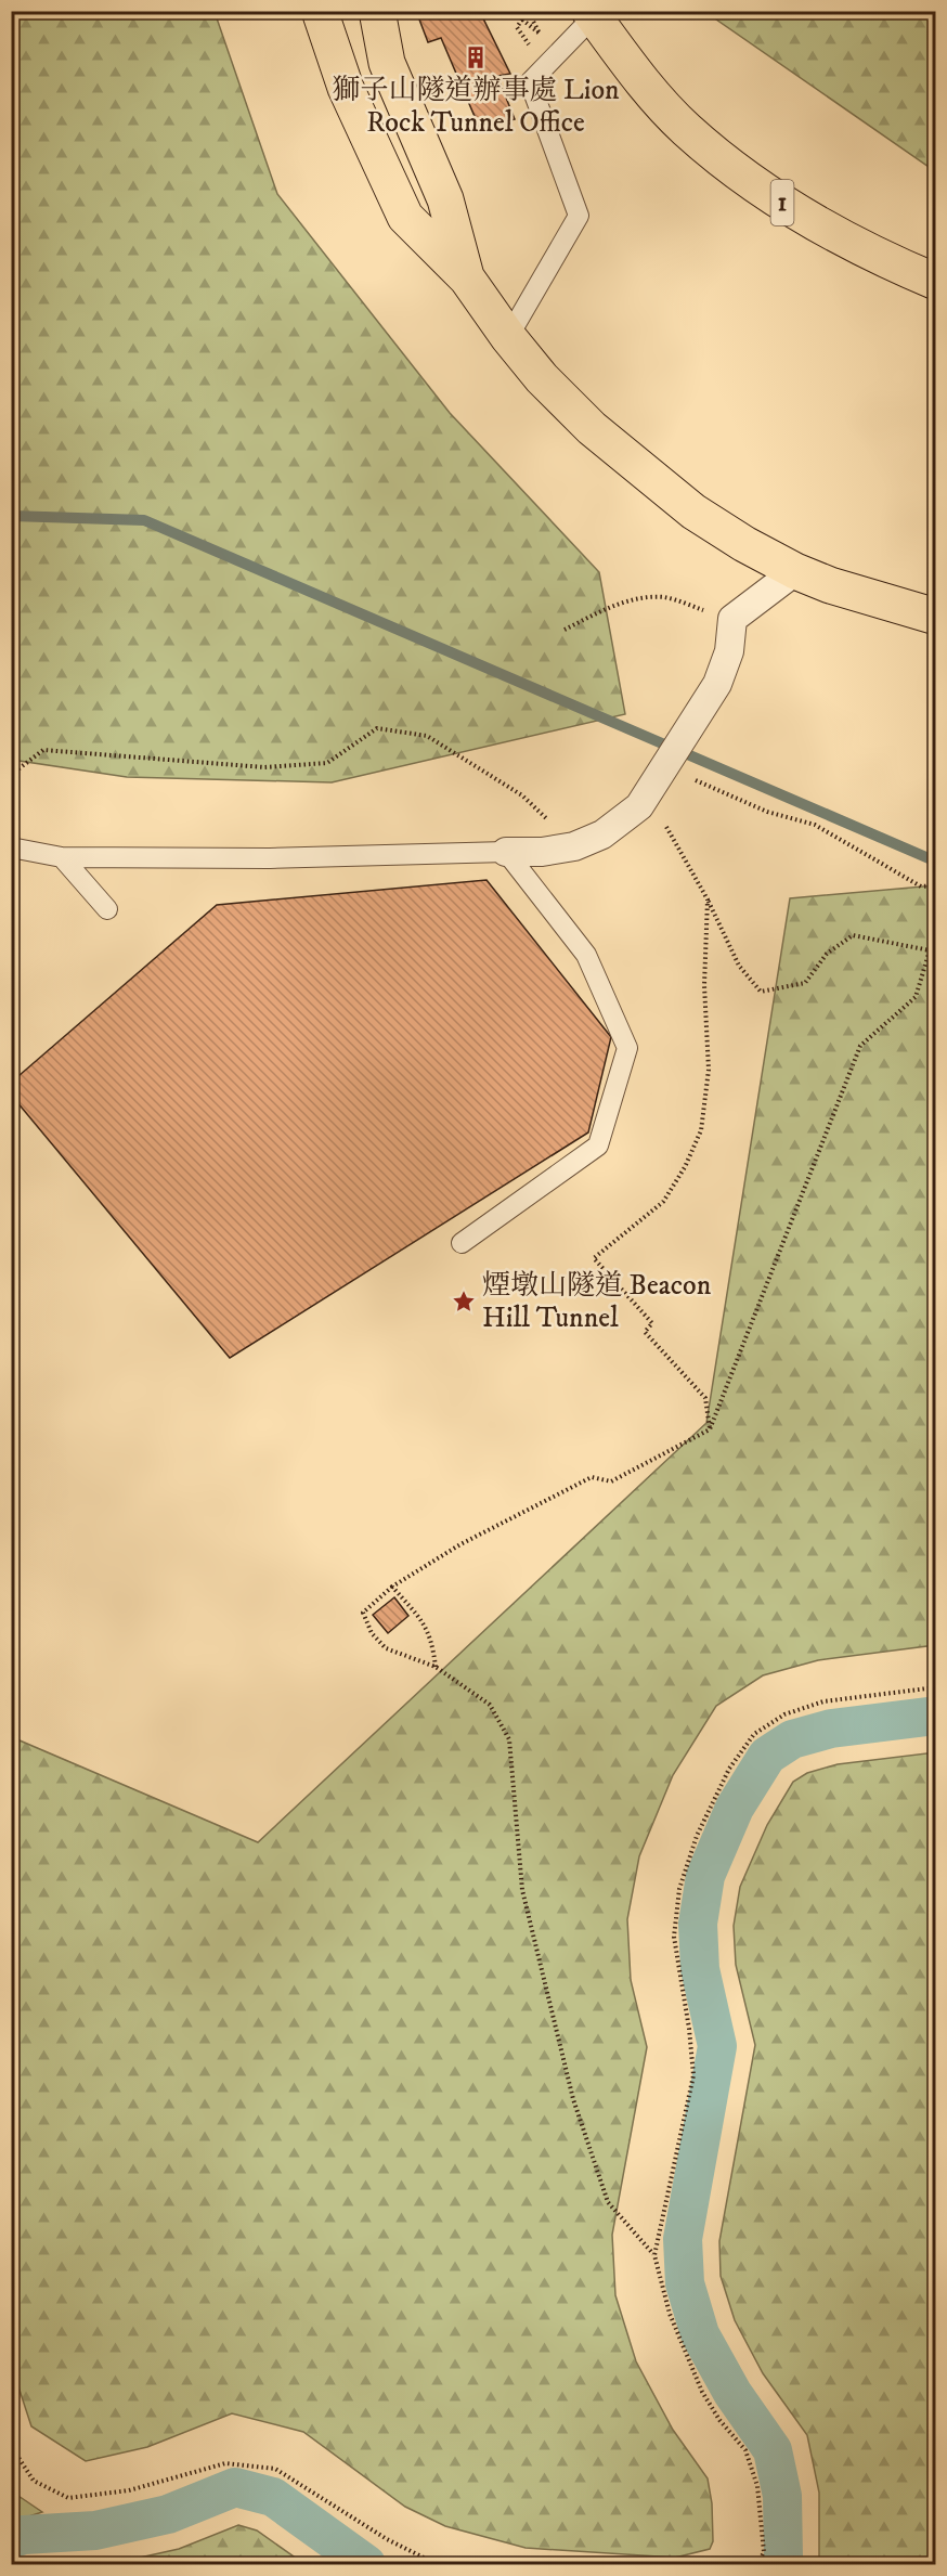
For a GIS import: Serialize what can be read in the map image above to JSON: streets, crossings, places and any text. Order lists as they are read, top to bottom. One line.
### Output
{"streets":{"highway":["1"]},"places":{"building":["獅子山隧道辦事處 Lion Rock Tunnel Office"],"place":["煙墩山隧道 Beacon Hill Tunnel"]}}
